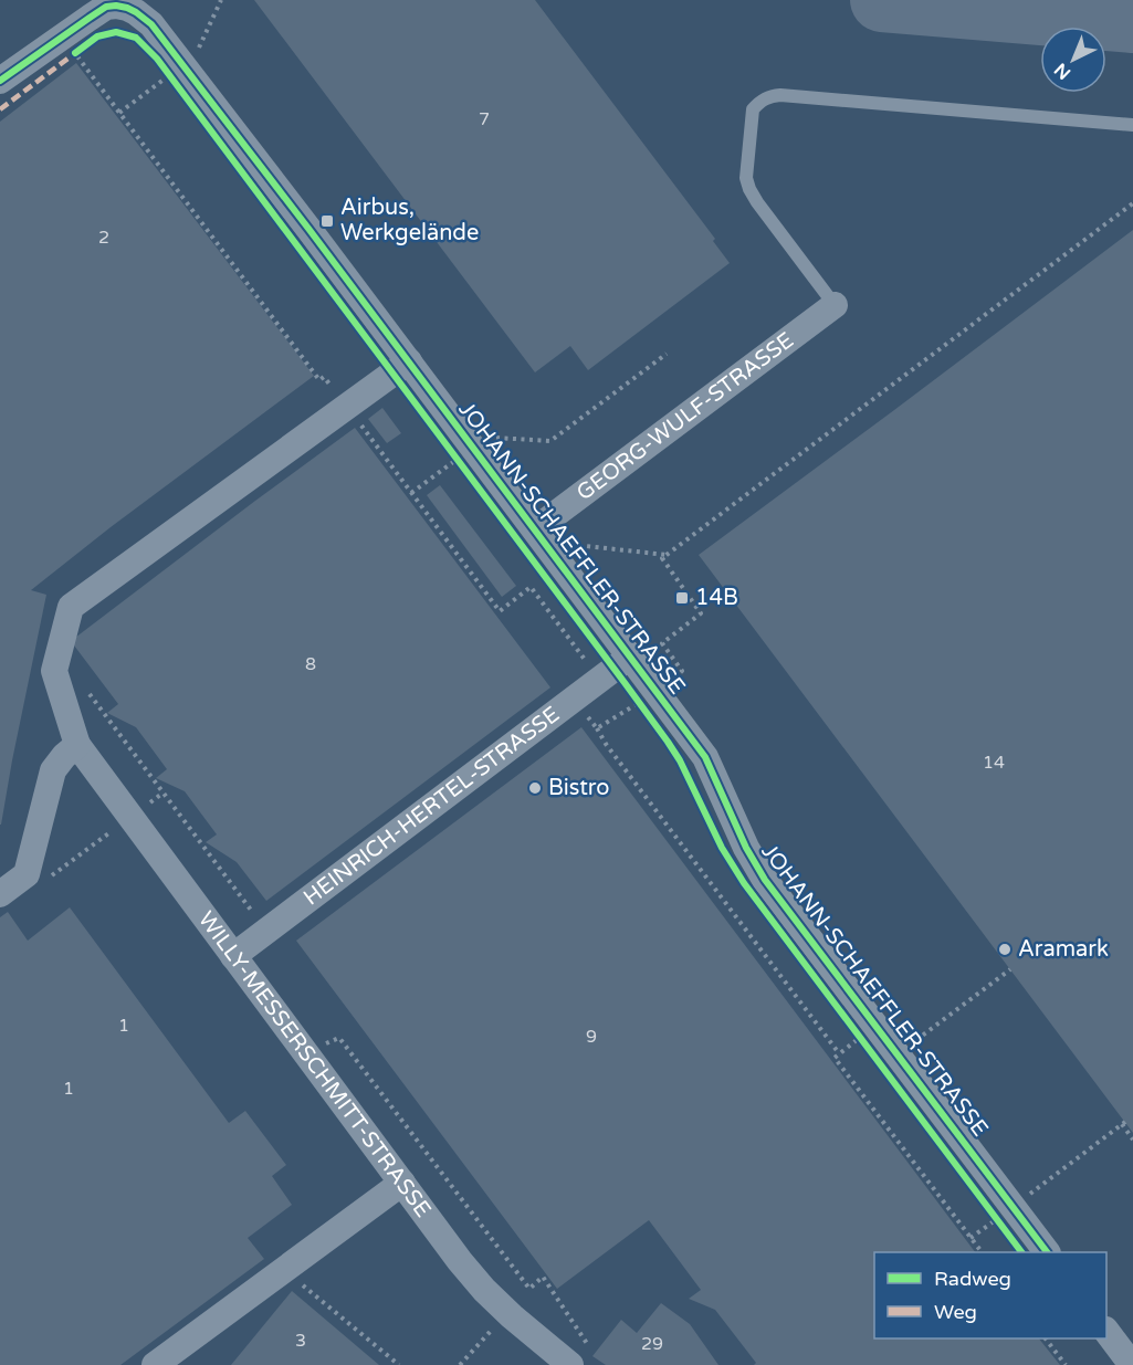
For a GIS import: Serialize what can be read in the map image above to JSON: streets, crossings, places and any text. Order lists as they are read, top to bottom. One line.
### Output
{"streets":{"street":["GEORG-WULF-STRASSE","JOHANN-SCHAEFFLER-STRASSE","HEINRICH-HERTEL-STRASSE","WILLY-MESSERSCHMITT-STRASSE"]},"crossings":[["GEORG-WULF-STRASSE","JOHANN-SCHAEFFLER-STRASSE"],["JOHANN-SCHAEFFLER-STRASSE","HEINRICH-HERTEL-STRASSE"],["JOHANN-SCHAEFFLER-STRASSE","WILLY-MESSERSCHMITT-STRASSE"],["HEINRICH-HERTEL-STRASSE","WILLY-MESSERSCHMITT-STRASSE"]],"places":{"transit":["Airbus, Werkgelände","14B"],"other":["Bistro","Aramark"]},"house_numbers":["7","2","8","14","1","9","1","3","29"],"legend":["Radweg","Weg"],"north":"bottom left"}
